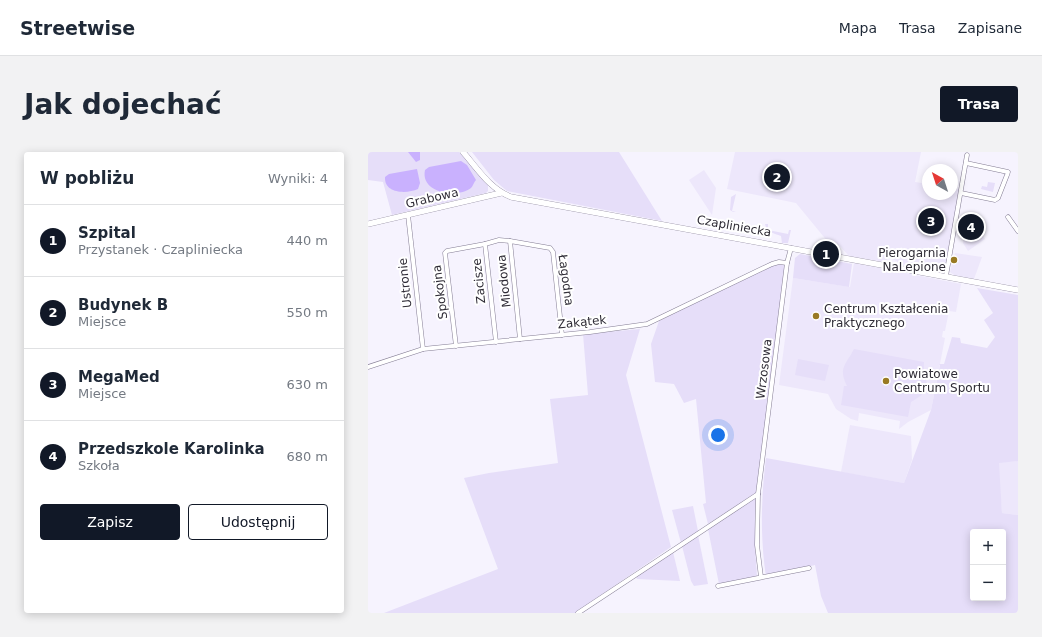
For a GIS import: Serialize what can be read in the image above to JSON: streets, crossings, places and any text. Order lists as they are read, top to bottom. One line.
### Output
{"streets":{"main road":["Grabowa","Czapliniecka"],"street":["Łagodna","Zacisze","Miodowa","Ustronie","Spokojna","Zakątek","Wrzosowa"]},"crossings":[["Grabowa","Czapliniecka"],["Grabowa","Ustronie"],["Czapliniecka","Wrzosowa"],["Łagodna","Miodowa"],["Łagodna","Zakątek"],["Zacisze","Miodowa"],["Zacisze","Spokojna"],["Zacisze","Zakątek"],["Miodowa","Zakątek"],["Ustronie","Zakątek"],["Spokojna","Zakątek"],["Zakątek","Wrzosowa"]],"places":["Pierogarnia NaLepione","Centrum Kształcenia Praktycznego","Powiatowe Centrum Sportu"],"north":"top left","page":{"header":"Streetwise","nav":["Mapa","Trasa","Zapisane"],"buttons":["Trasa",["Zapisz","Udostępnij"]],"title":"Jak dojechać","heading":["W pobliżu","Wyniki: 4"],"pins":["2","3","4","1"],"list":[{"mark":"1","name":"Szpital","note":"Przystanek · Czapliniecka","value":"440 m"},{"mark":"2","name":"Budynek B","note":"Miejsce","value":"550 m"},{"mark":"3","name":"MegaMed","note":"Miejsce","value":"630 m"},{"mark":"4","name":"Przedszkole Karolinka","note":"Szkoła","value":"680 m"}],"map_buttons":["+","−"]}}
